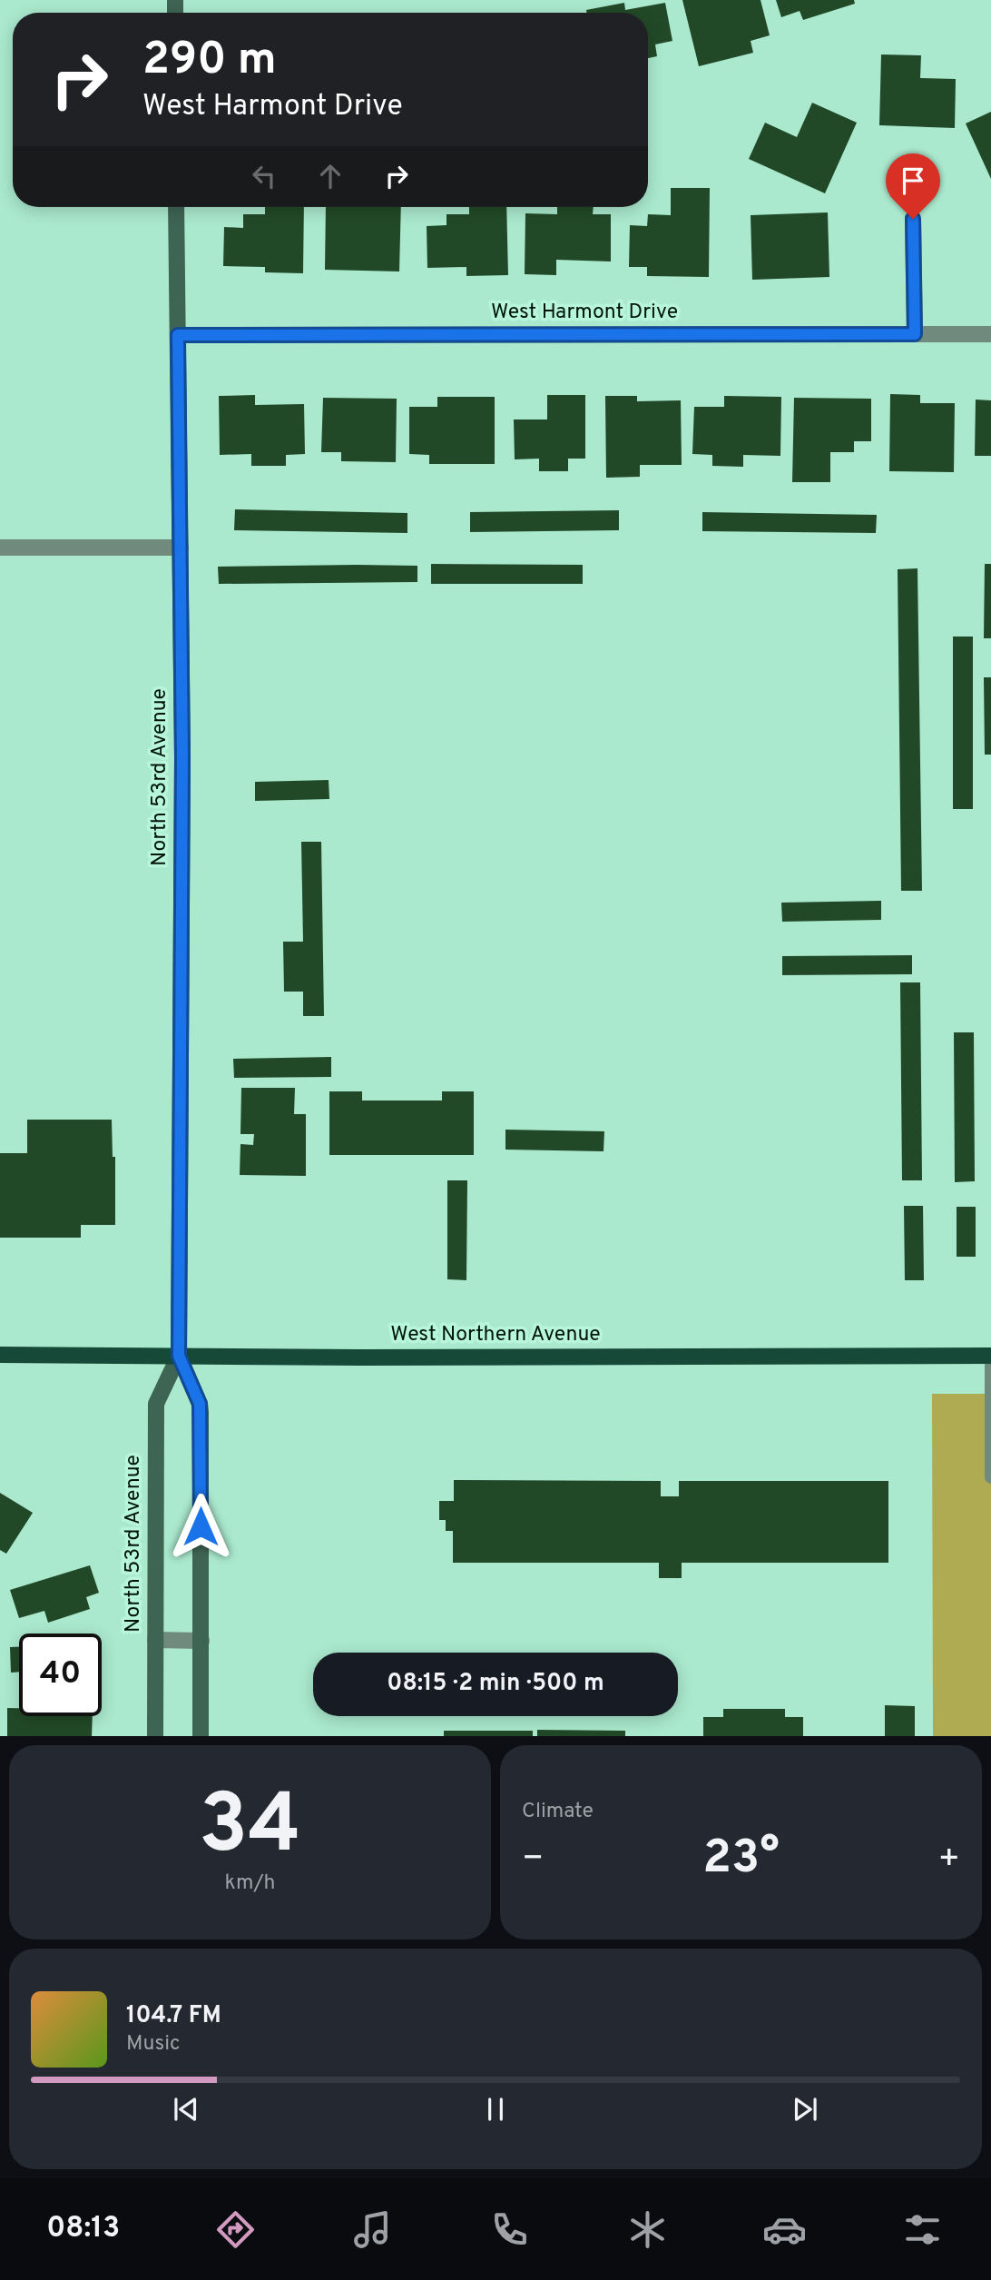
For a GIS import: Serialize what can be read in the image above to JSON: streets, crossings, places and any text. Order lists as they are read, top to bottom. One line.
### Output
{"streets":{"main road":["West Northern Avenue"],"street":["West Harmont Drive","North 53rd Avenue"]},"crossings":[["West Harmont Drive","North 53rd Avenue"],["North 53rd Avenue","West Northern Avenue"]],"page":{"turn":["290 m","West Harmont Drive"],"limit":"40","trip":"08:15 · 2 min · 500 m","tile":[["34","km/h"],"Climate"],"heat":["−","23°","+"],"song":["104.7 FM","Music"],"tabs":"08:13"}}
